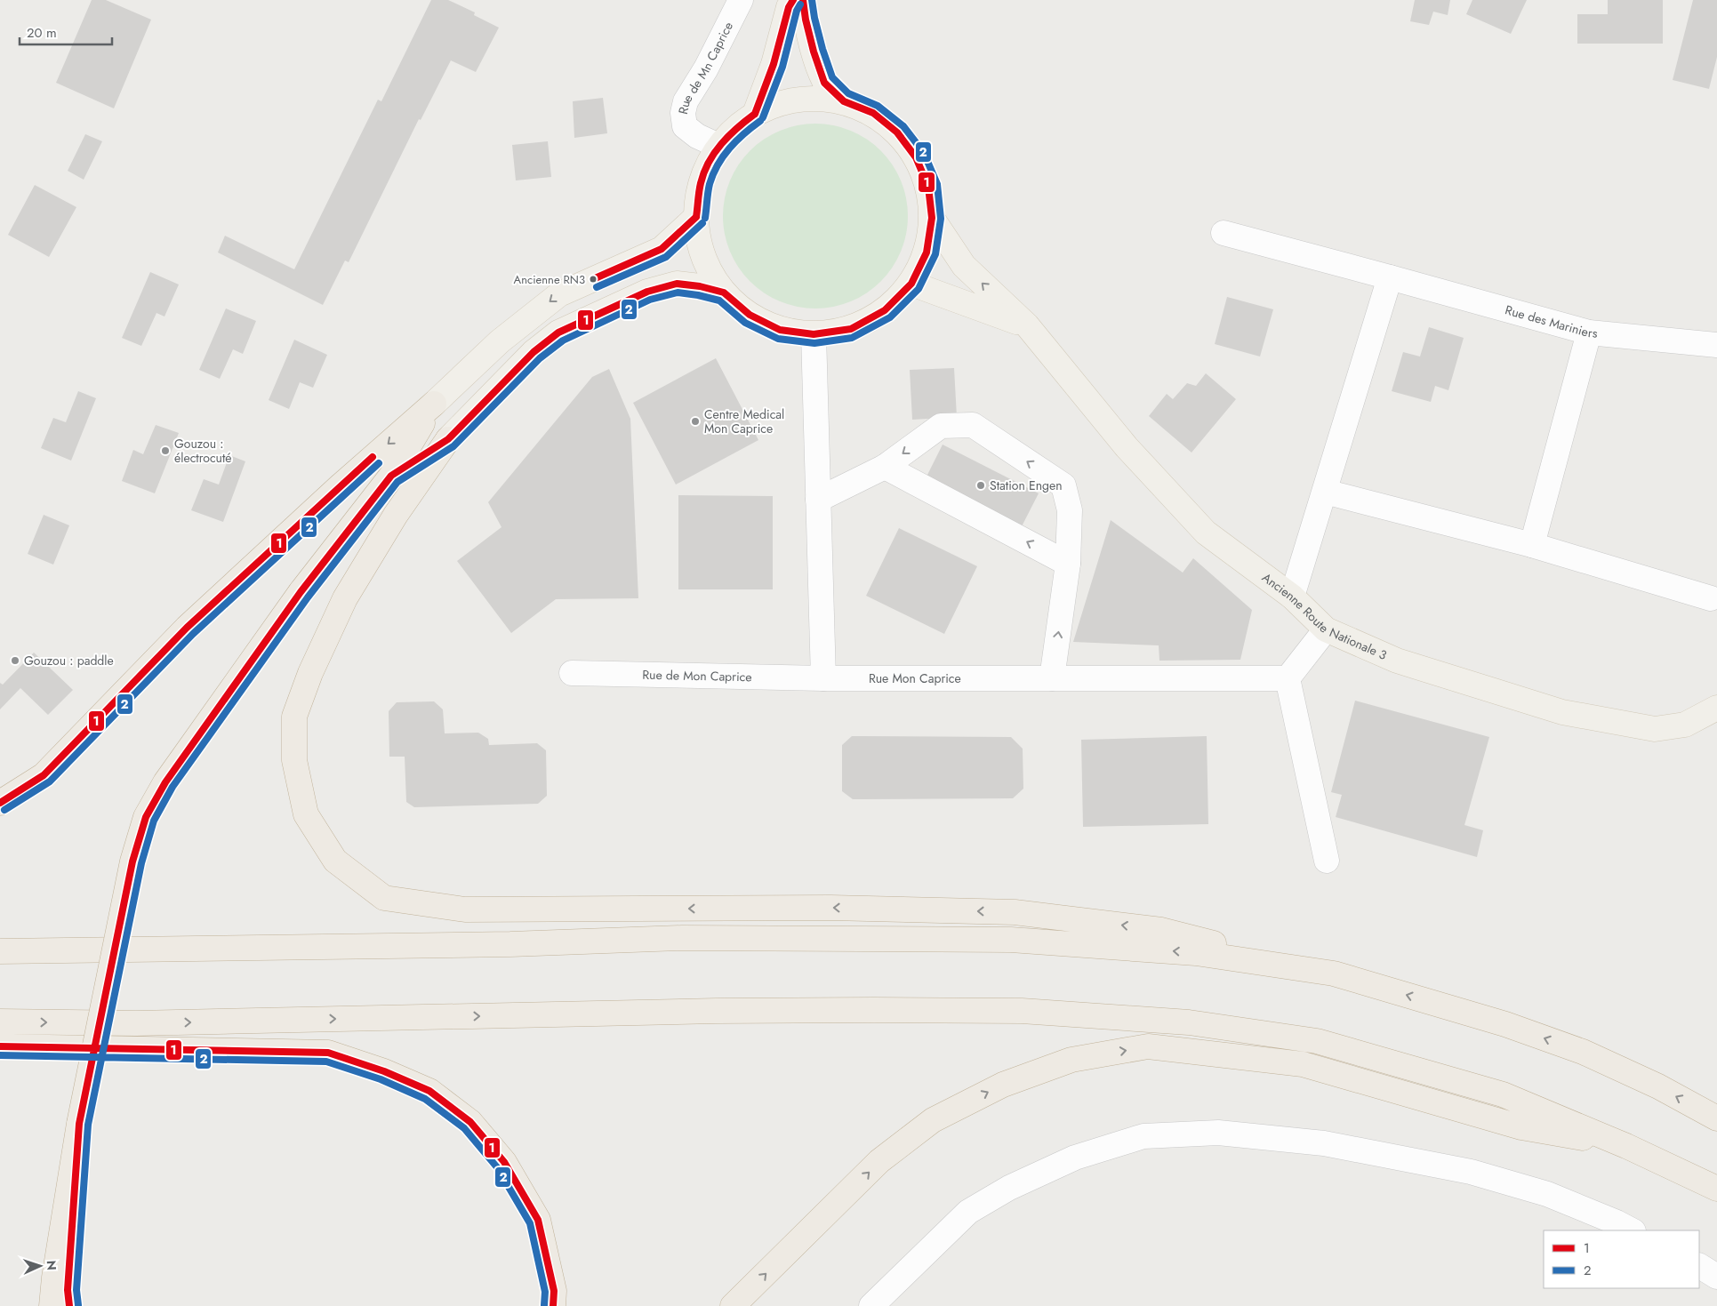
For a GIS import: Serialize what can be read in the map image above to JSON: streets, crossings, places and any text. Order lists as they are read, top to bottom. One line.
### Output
{"streets":{"main road":["Ancienne Route Nationale 3"],"street":["Rue de Mn Caprice","Rue des Mariniers","Rue de Mon Caprice","Rue Mon Caprice"]},"crossings":[["Rue de Mon Caprice","Rue Mon Caprice"]],"places":["Ancienne RN3","Centre Medical Mon Caprice","Gouzou : électrocuté","Station Engen","Gouzou : paddle"],"lines":["transit line 1","transit line 2"],"legend":["1","2"],"scale_bar":"20 m","north":"right"}
